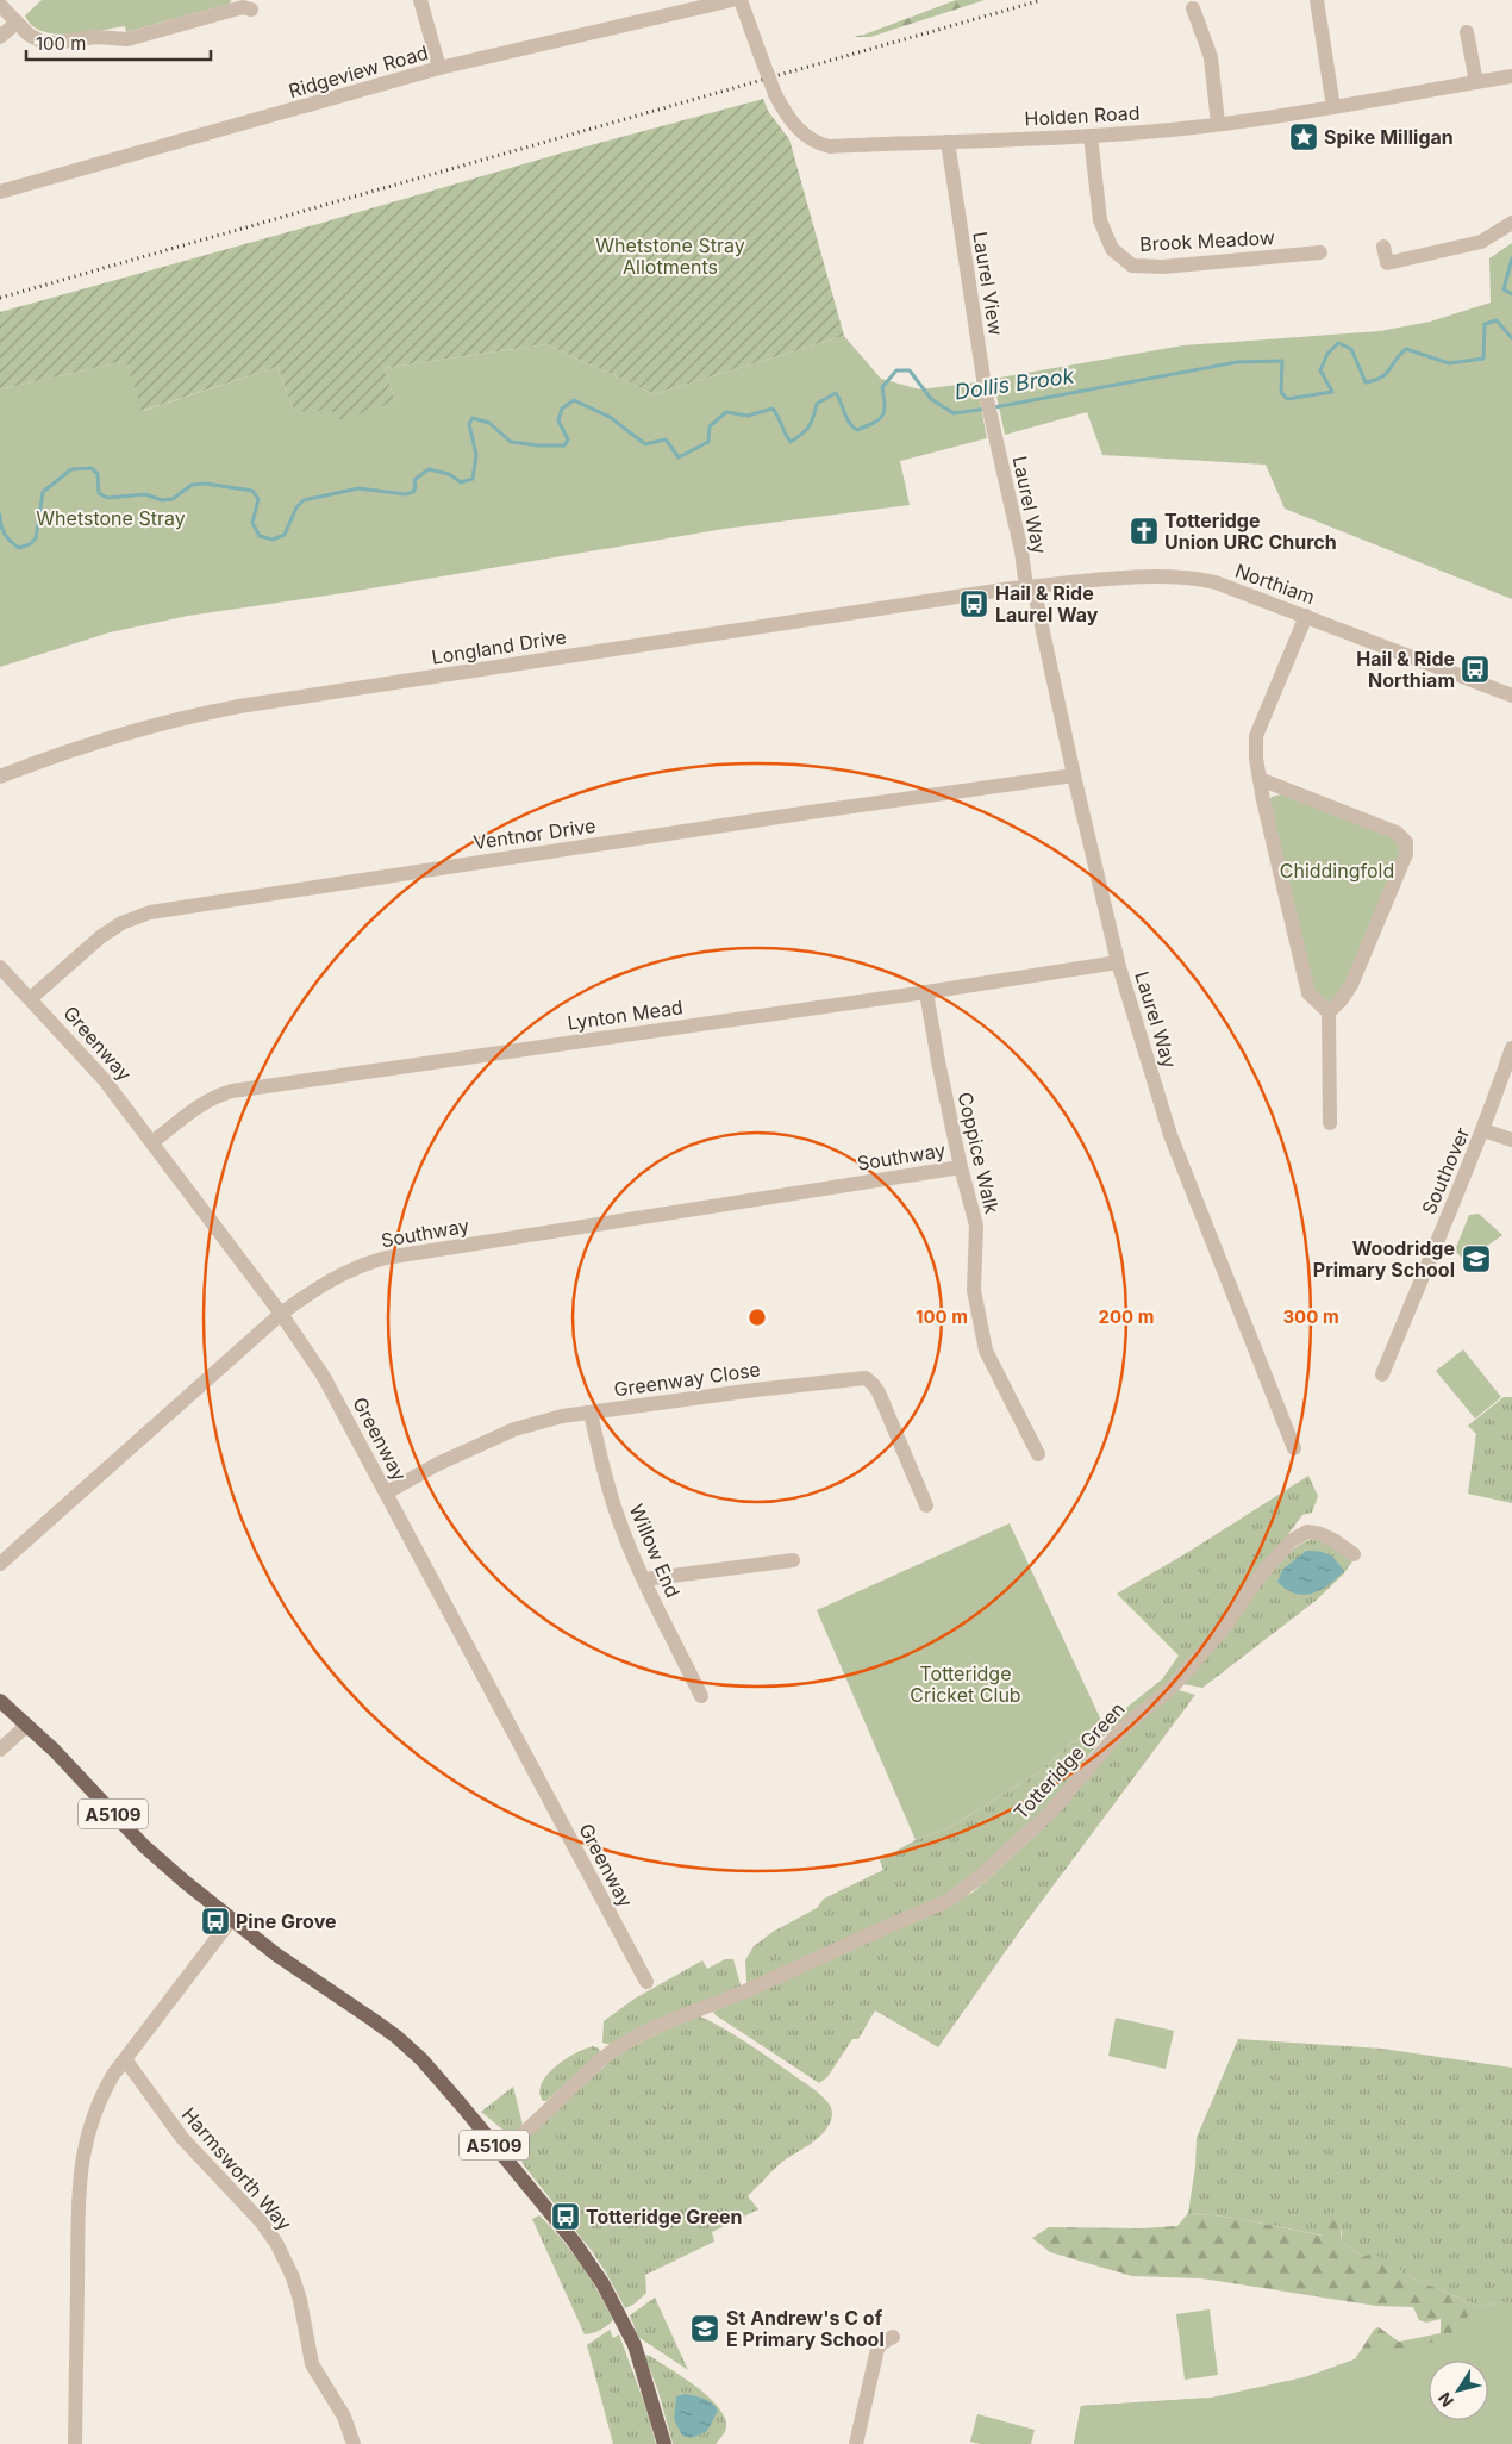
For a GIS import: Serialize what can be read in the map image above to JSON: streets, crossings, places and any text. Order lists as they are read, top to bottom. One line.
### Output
{"streets":{"main road":["A5109"],"street":["Ridgeview Road","Holden Road","Brook Meadow","Laurel View","Laurel Way","Northiam","Longland Drive","Ventnor Drive","Lynton Mead","Greenway","Coppice Walk","Southway","Southover","Greenway Close","Willow End","Totteridge Green","Harmsworth Way"]},"crossings":[["Holden Road","Brook Meadow"],["Holden Road","Laurel View"],["Laurel View","Laurel Way"],["Laurel Way","Northiam"],["Laurel Way","Longland Drive"],["Laurel Way","Ventnor Drive"],["Laurel Way","Lynton Mead"],["Northiam","Longland Drive"],["Ventnor Drive","Greenway"],["Lynton Mead","Greenway"],["Lynton Mead","Coppice Walk"],["Greenway","Southway"],["Greenway","Greenway Close"],["Coppice Walk","Southway"],["Greenway Close","Willow End"],["Totteridge Green","A5109"]],"water":["Dollis Brook"],"parks":["Whetstone Stray Allotments","Whetstone Stray","Chiddingfold","Totteridge Cricket Club"],"places":{"place":["Spike Milligan"],"church":["Totteridge Union URC Church"],"bus stop":["Hail & Ride Laurel Way","Hail & Ride Northiam","Pine Grove","Totteridge Green"],"school or university":["Woodridge Primary School","St Andrew's C of E Primary School"]},"scale_bar":"100 m","north":"bottom left","rings":["100 m","200 m","300 m"]}
